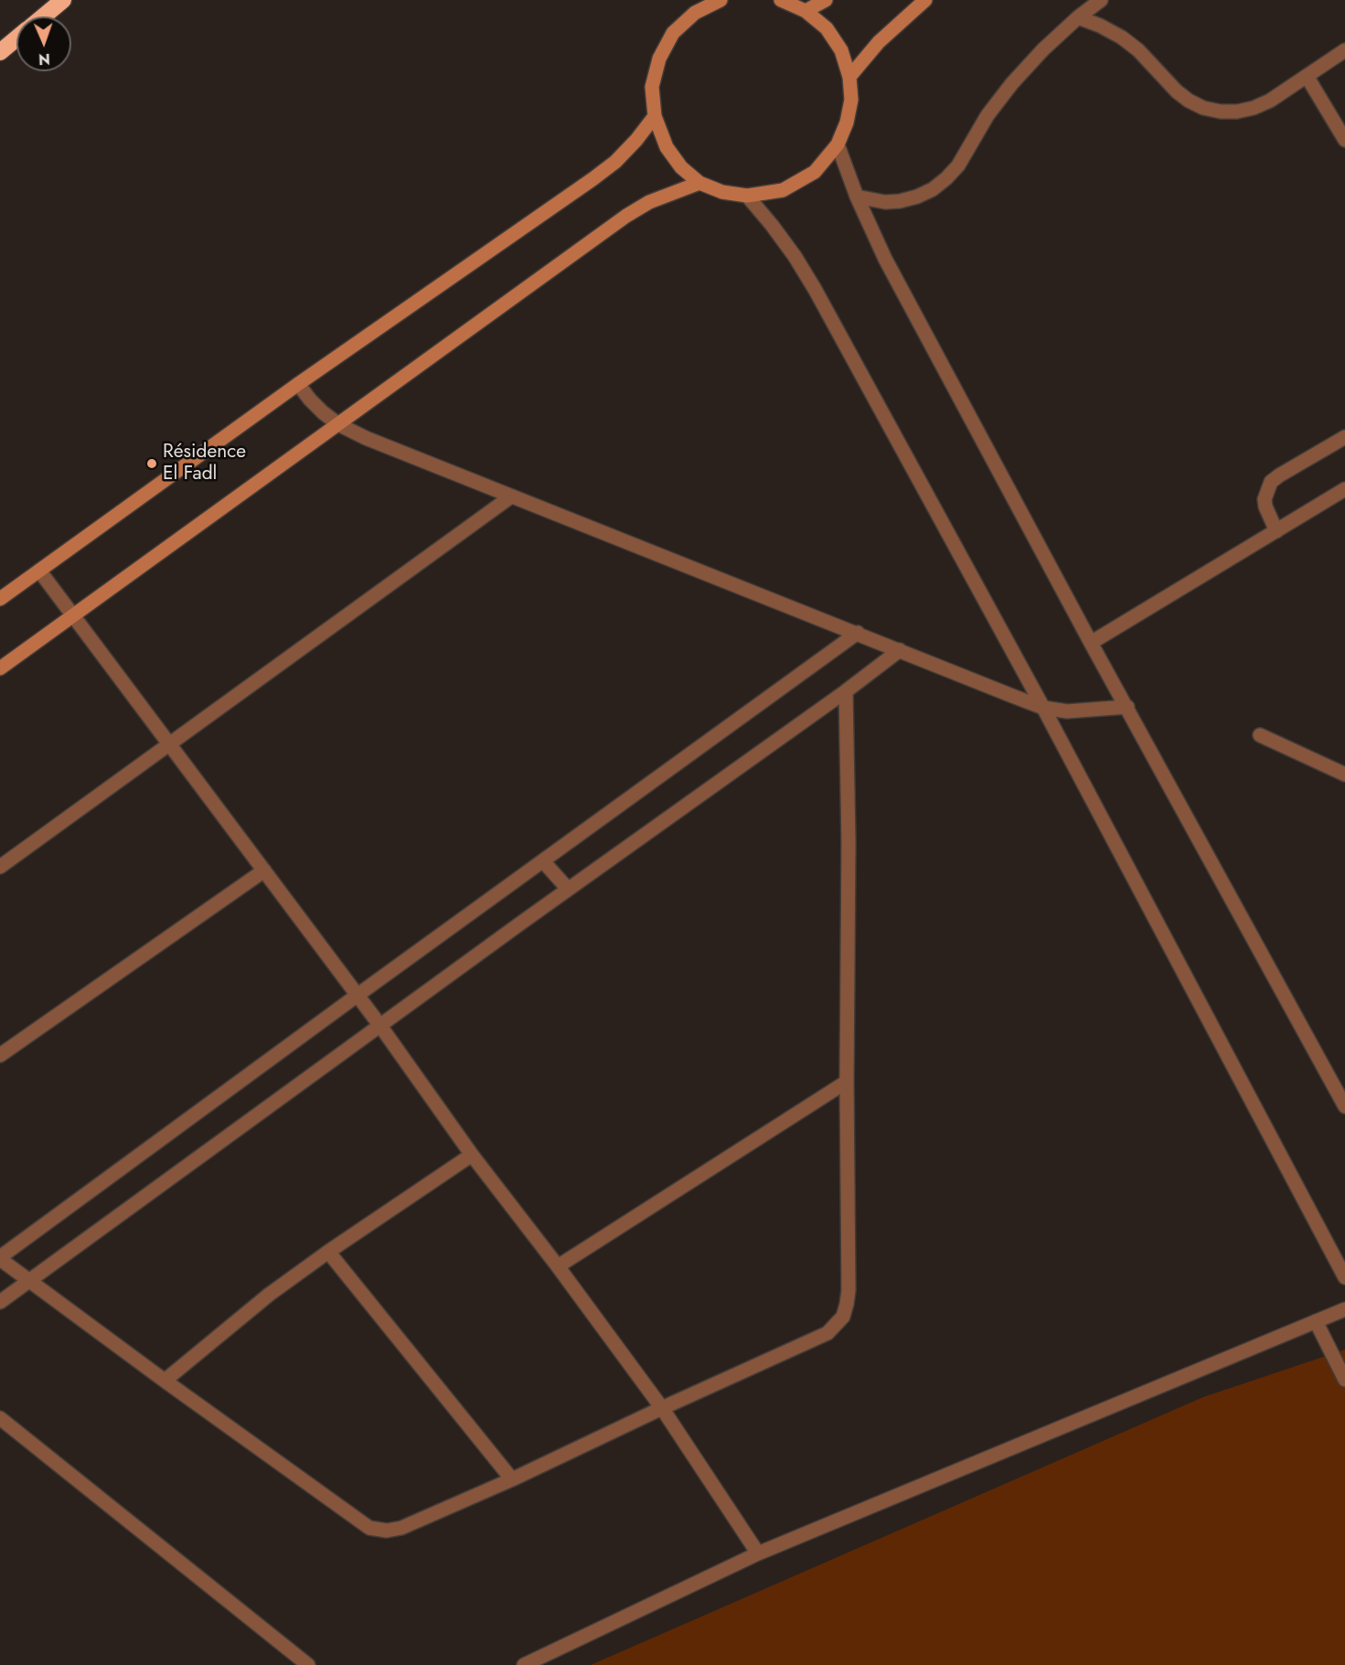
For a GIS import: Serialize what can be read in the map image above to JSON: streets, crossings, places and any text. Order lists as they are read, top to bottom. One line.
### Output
{"places":["Résidence El Fadl"],"north":"bottom"}
